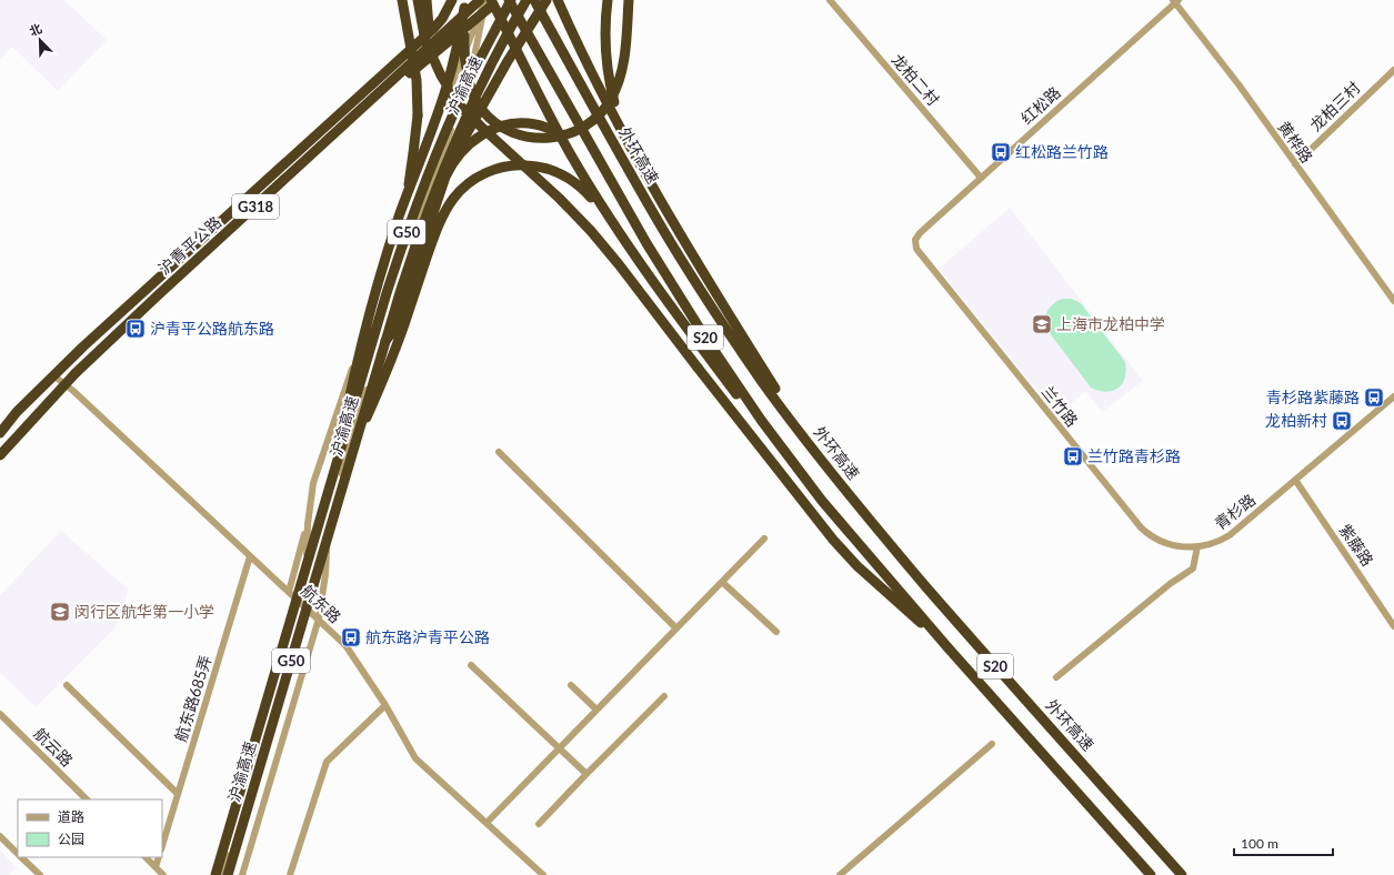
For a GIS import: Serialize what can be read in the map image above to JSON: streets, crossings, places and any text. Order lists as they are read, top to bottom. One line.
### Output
{"streets":{"highway":["沪渝高速","外环高速","G318","G50","沪青平公路","S20"],"street":["龙柏二村","红松路","龙柏三村","黄桦路","兰竹路","青杉路","紫藤路","航东路","航东路685弄","航云路"]},"crossings":[["龙柏二村","红松路"],["沪渝高速","S20"],["红松路","黄桦路"],["红松路","兰竹路"],["龙柏三村","黄桦路"],["沪青平公路","航东路"],["兰竹路","青杉路"],["青杉路","紫藤路"],["航东路","航东路685弄"]],"places":{"bus stop":["红松路兰竹路","沪青平公路航东路","青杉路紫藤路","龙柏新村","兰竹路青杉路","航东路沪青平公路"],"school or university":["上海市龙柏中学","闵行区航华第一小学"]},"legend":["道路","公园"],"scale_bar":"100 m","north":"top left"}
